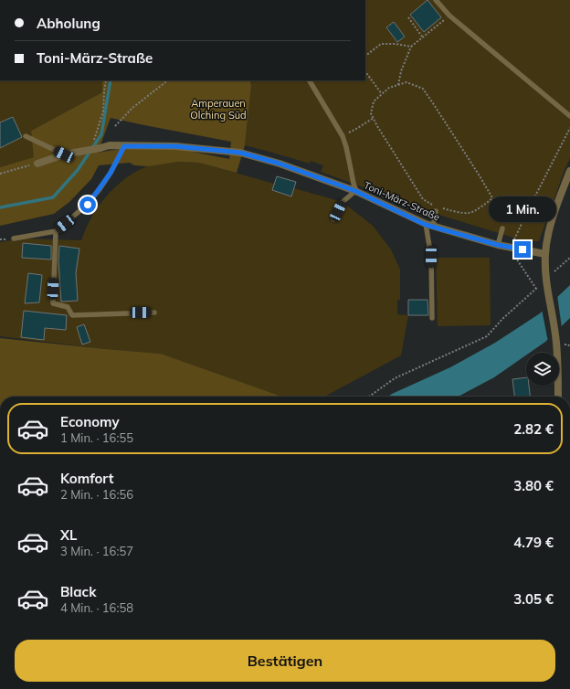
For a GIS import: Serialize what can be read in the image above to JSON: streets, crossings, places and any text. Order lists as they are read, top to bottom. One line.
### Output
{"streets":{"street":["Toni-März-Straße"]},"parks":["Amperauen Olching Süd"],"page":{"banner":["Abholung","Toni-März-Straße"],"bubble":"1 Min.","list":[{"name":"Economy","note":"1 Min. · 16:55","value":"2.82 €"},{"name":"Komfort","note":"2 Min. · 16:56","value":"3.80 €"},{"name":"XL","note":"3 Min. · 16:57","value":"4.79 €"},{"name":"Black","note":"4 Min. · 16:58","value":"3.05 €"}],"buttons":"Bestätigen"}}
